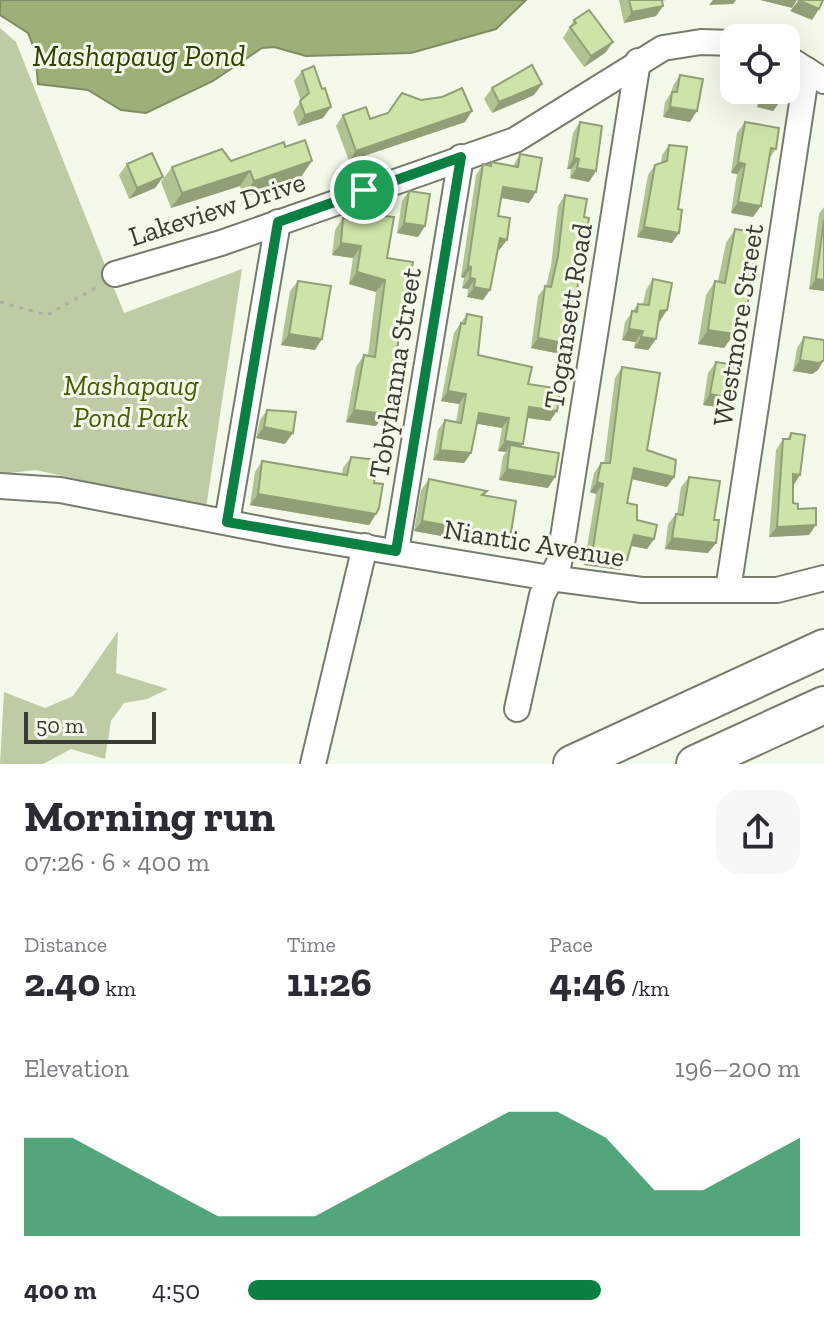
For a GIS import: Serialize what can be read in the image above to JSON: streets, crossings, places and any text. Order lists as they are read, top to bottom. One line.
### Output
{"streets":{"street":["Lakeview Drive","Togansett Road","Westmore Street","Tobyhanna Street","Niantic Avenue"]},"crossings":[["Lakeview Drive","Togansett Road"],["Lakeview Drive","Tobyhanna Street"],["Togansett Road","Niantic Avenue"],["Westmore Street","Niantic Avenue"],["Tobyhanna Street","Niantic Avenue"]],"water":["Mashapaug Pond"],"parks":["Mashapaug Pond Park"],"scale_bar":"50 m","page":{"scale":"50 m","heading":["Morning run","07:26 · 6 × 400 m"],"stats":[["Distance","2.40 km"],["Time","11:26"],["Pace","4:46 /km"]],"chart":["Elevation","196–200 m"],"list":[{"name":"400 m","note":"4:50"}]}}
